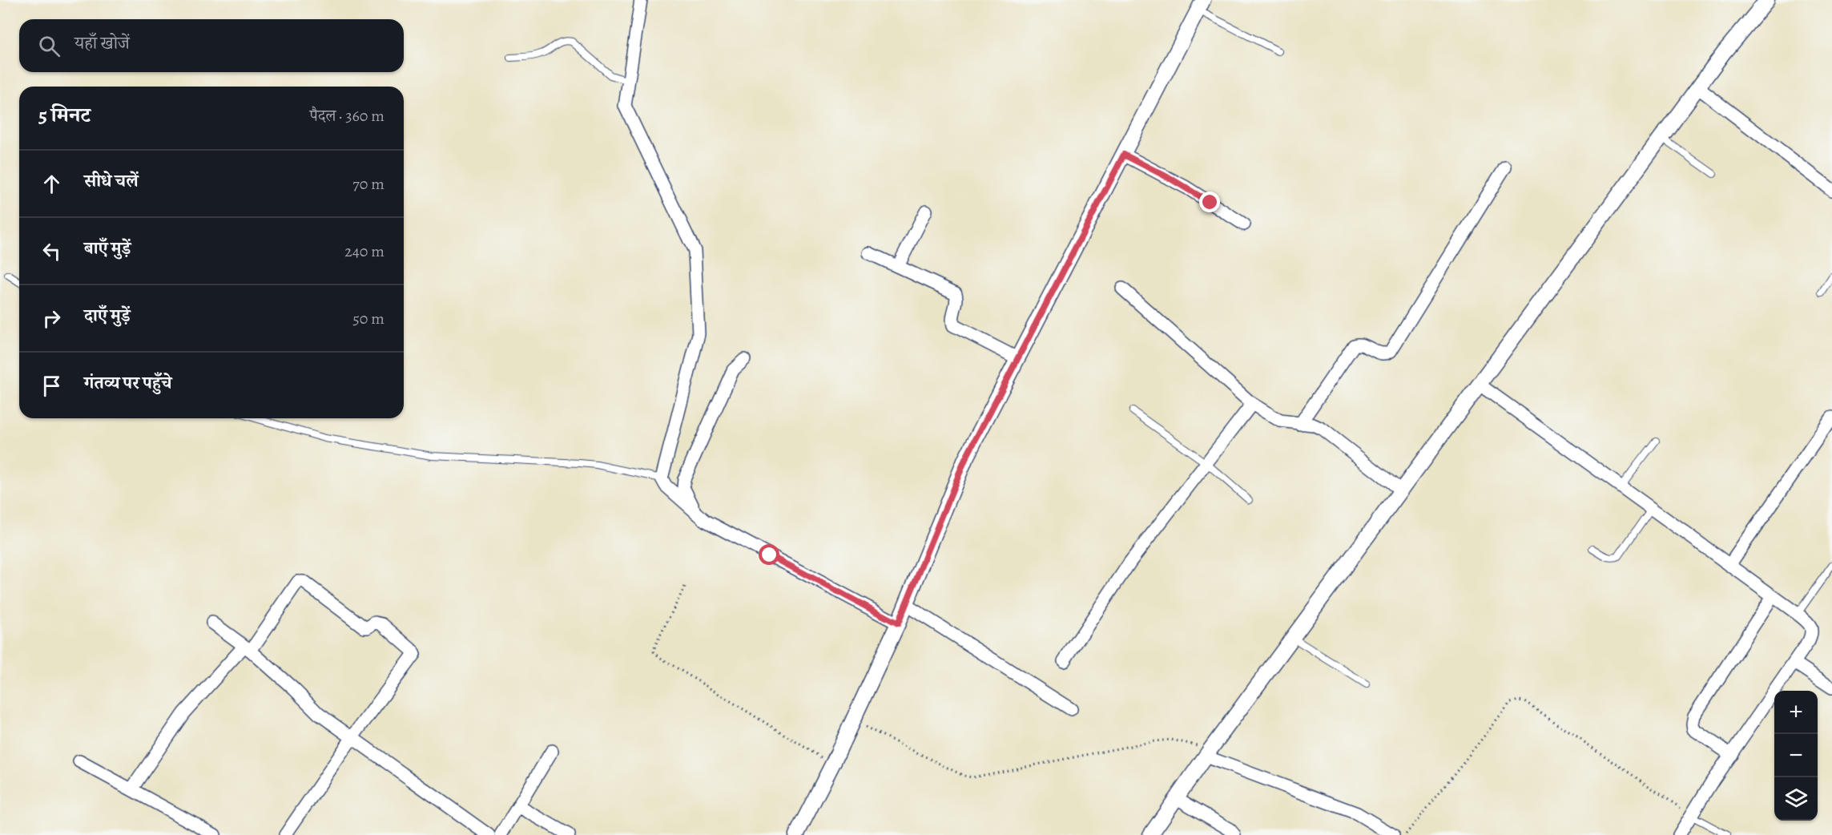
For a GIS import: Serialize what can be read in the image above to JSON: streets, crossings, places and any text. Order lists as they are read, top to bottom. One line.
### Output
{"page":{"search":"यहाँ खोजें","heading":["5 मिनट","पैदल · 360 m"],"list":[["सीधे चलें","70 m"],["बाएँ मुड़ें","240 m"],["दाएँ मुड़ें","50 m"],"गंतव्य पर पहुँचे"],"map_buttons":["+","−"]}}
